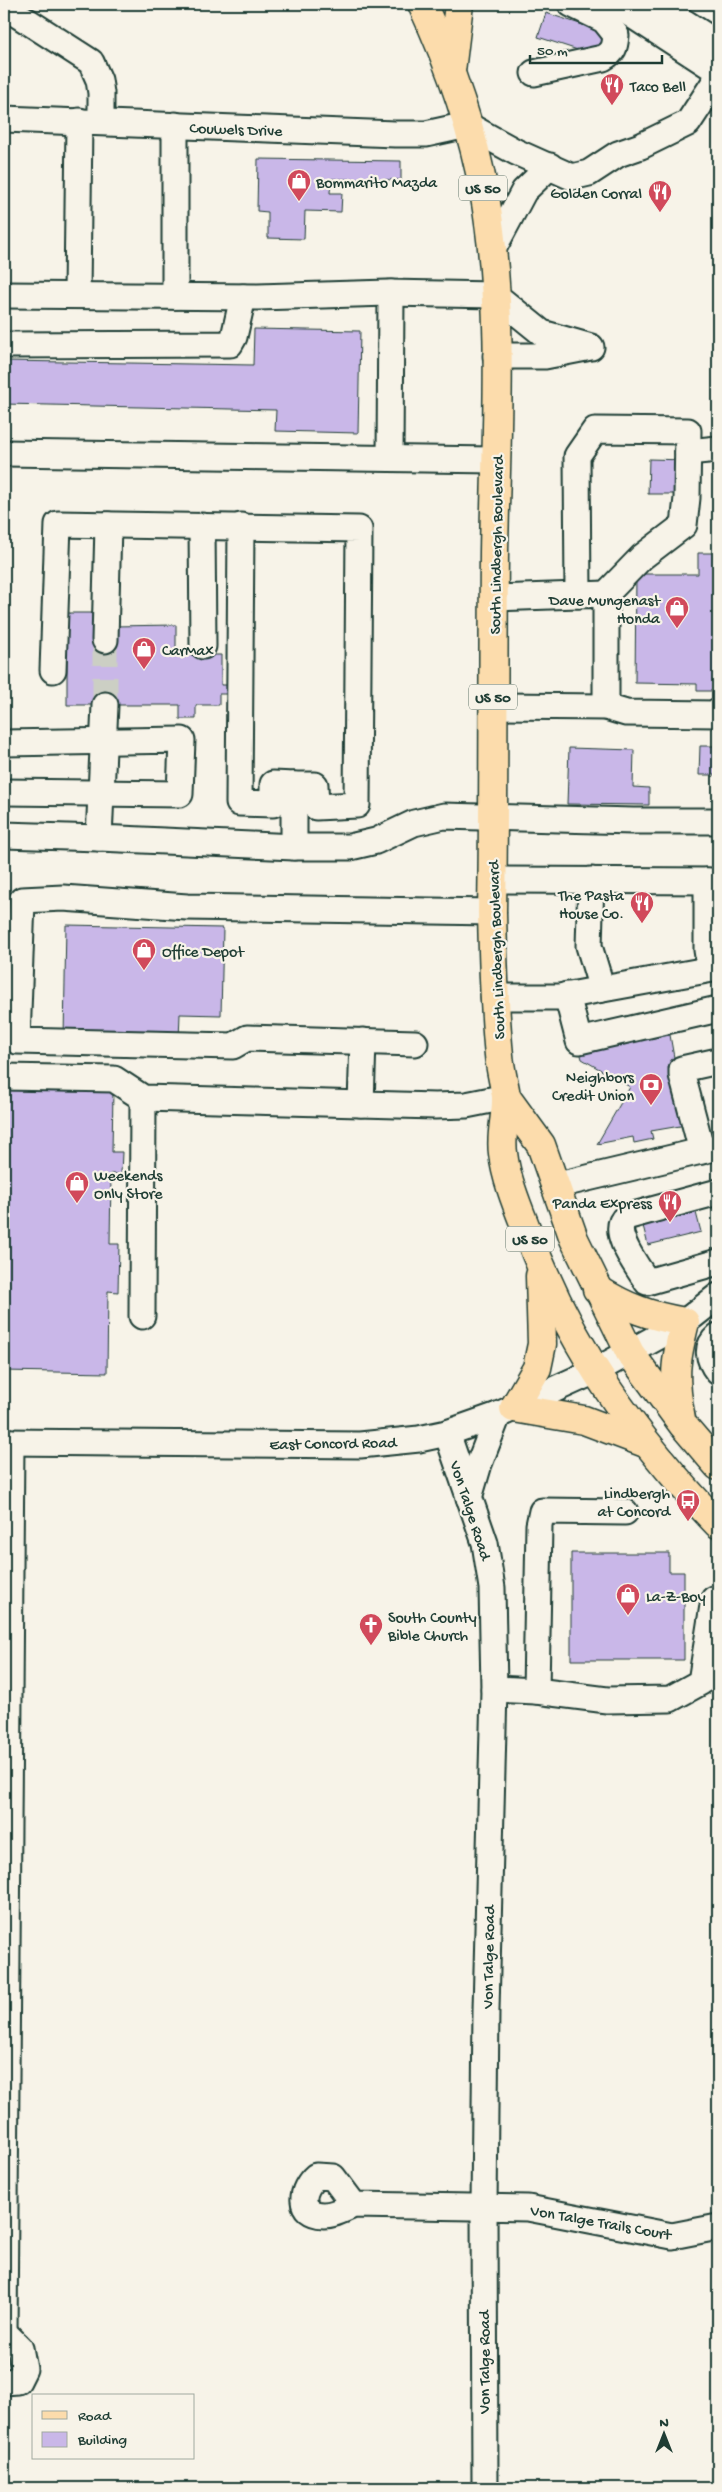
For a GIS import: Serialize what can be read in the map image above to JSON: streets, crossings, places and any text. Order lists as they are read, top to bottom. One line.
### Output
{"streets":{"main road":["US 50","South Lindbergh Boulevard"],"street":["Couwels Drive","East Concord Road","Von Talge Road","Von Talge Trails Court"]},"crossings":[["Couwels Drive","South Lindbergh Boulevard"],["South Lindbergh Boulevard","East Concord Road"],["East Concord Road","Von Talge Road"],["Von Talge Road","Von Talge Trails Court"]],"places":{"restaurant":["Taco Bell","Golden Corral","The Pasta House Co.","Panda Express"],"shop":["Bommarito Mazda","Dave Mungenast Honda","CarMax","Office Depot","Weekends Only Store","La-Z-Boy"],"bank":["Neighbors Credit Union"],"bus stop":["Lindbergh at Concord"],"church":["South County Bible Church"]},"legend":["Road","Building"],"scale_bar":"50 m","north":"top"}
